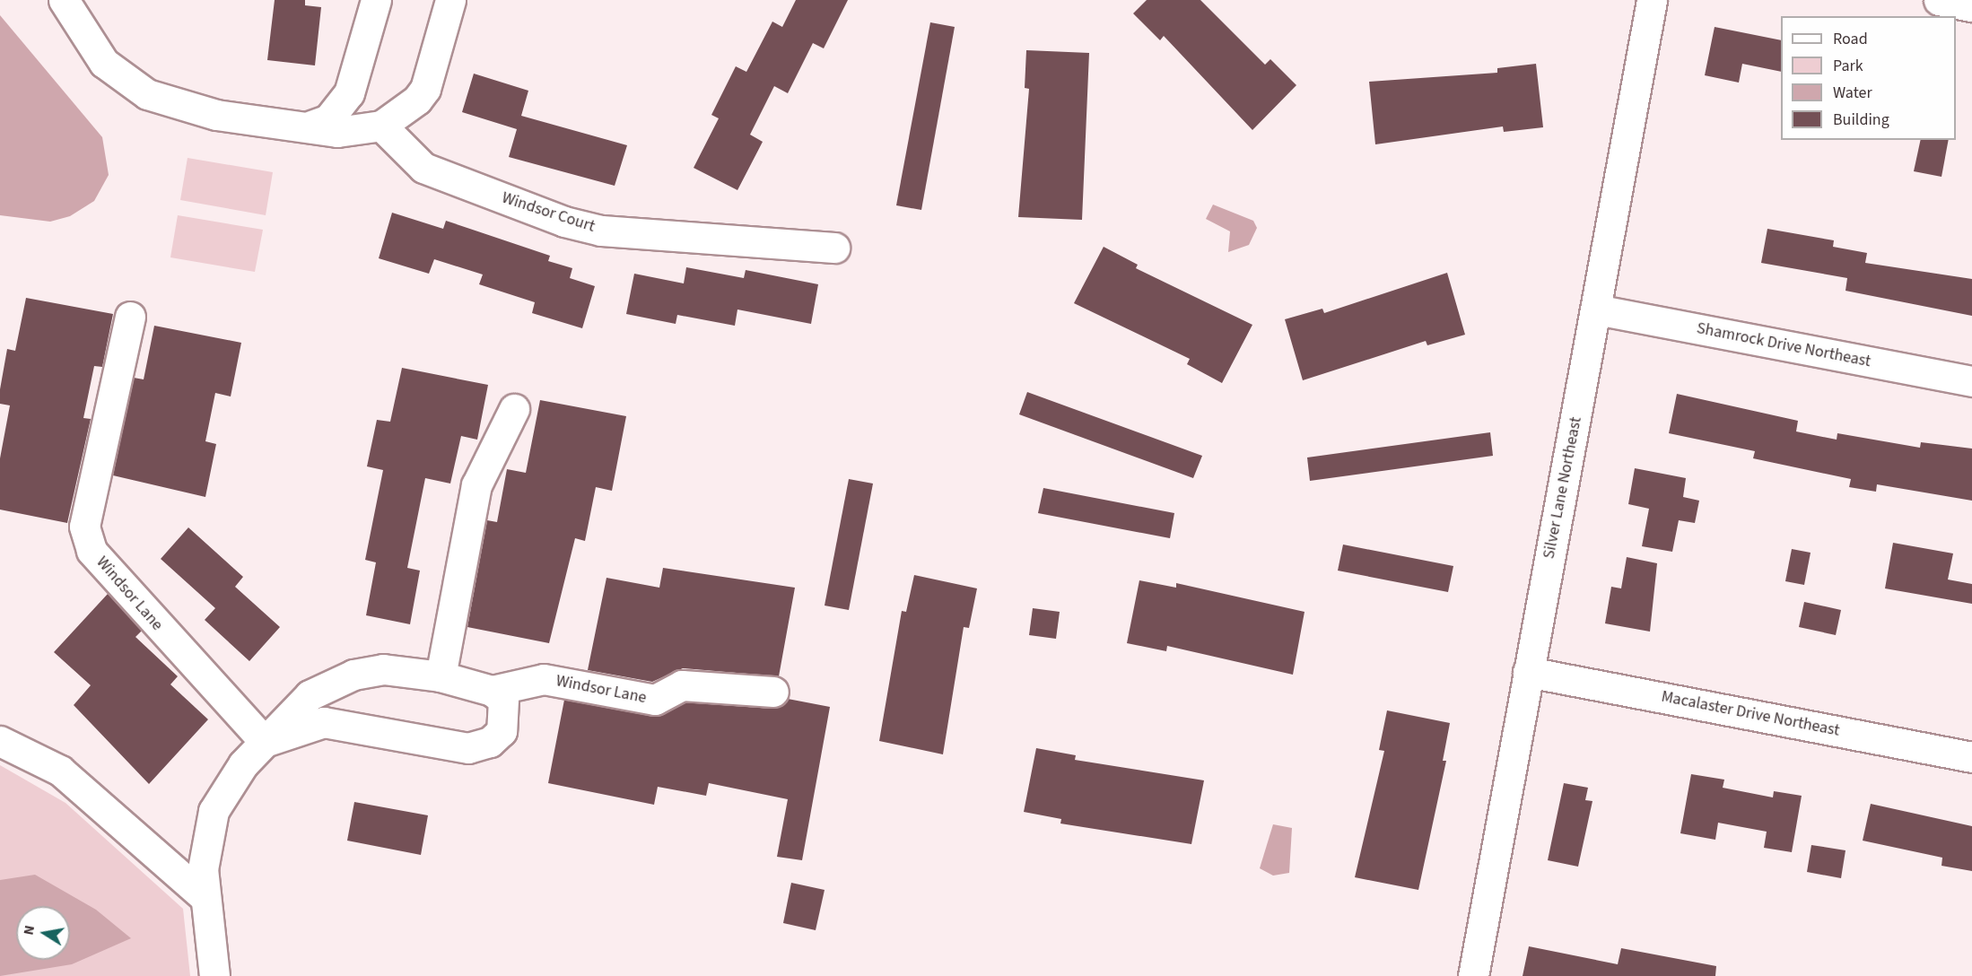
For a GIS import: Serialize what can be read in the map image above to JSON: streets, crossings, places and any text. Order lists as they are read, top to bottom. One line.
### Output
{"streets":{"street":["Windsor Court","Shamrock Drive Northeast","Silver Lane Northeast","Windsor Lane","Macalaster Drive Northeast"]},"crossings":[["Shamrock Drive Northeast","Silver Lane Northeast"],["Silver Lane Northeast","Macalaster Drive Northeast"]],"legend":["Road","Park","Water","Building"],"north":"left"}
